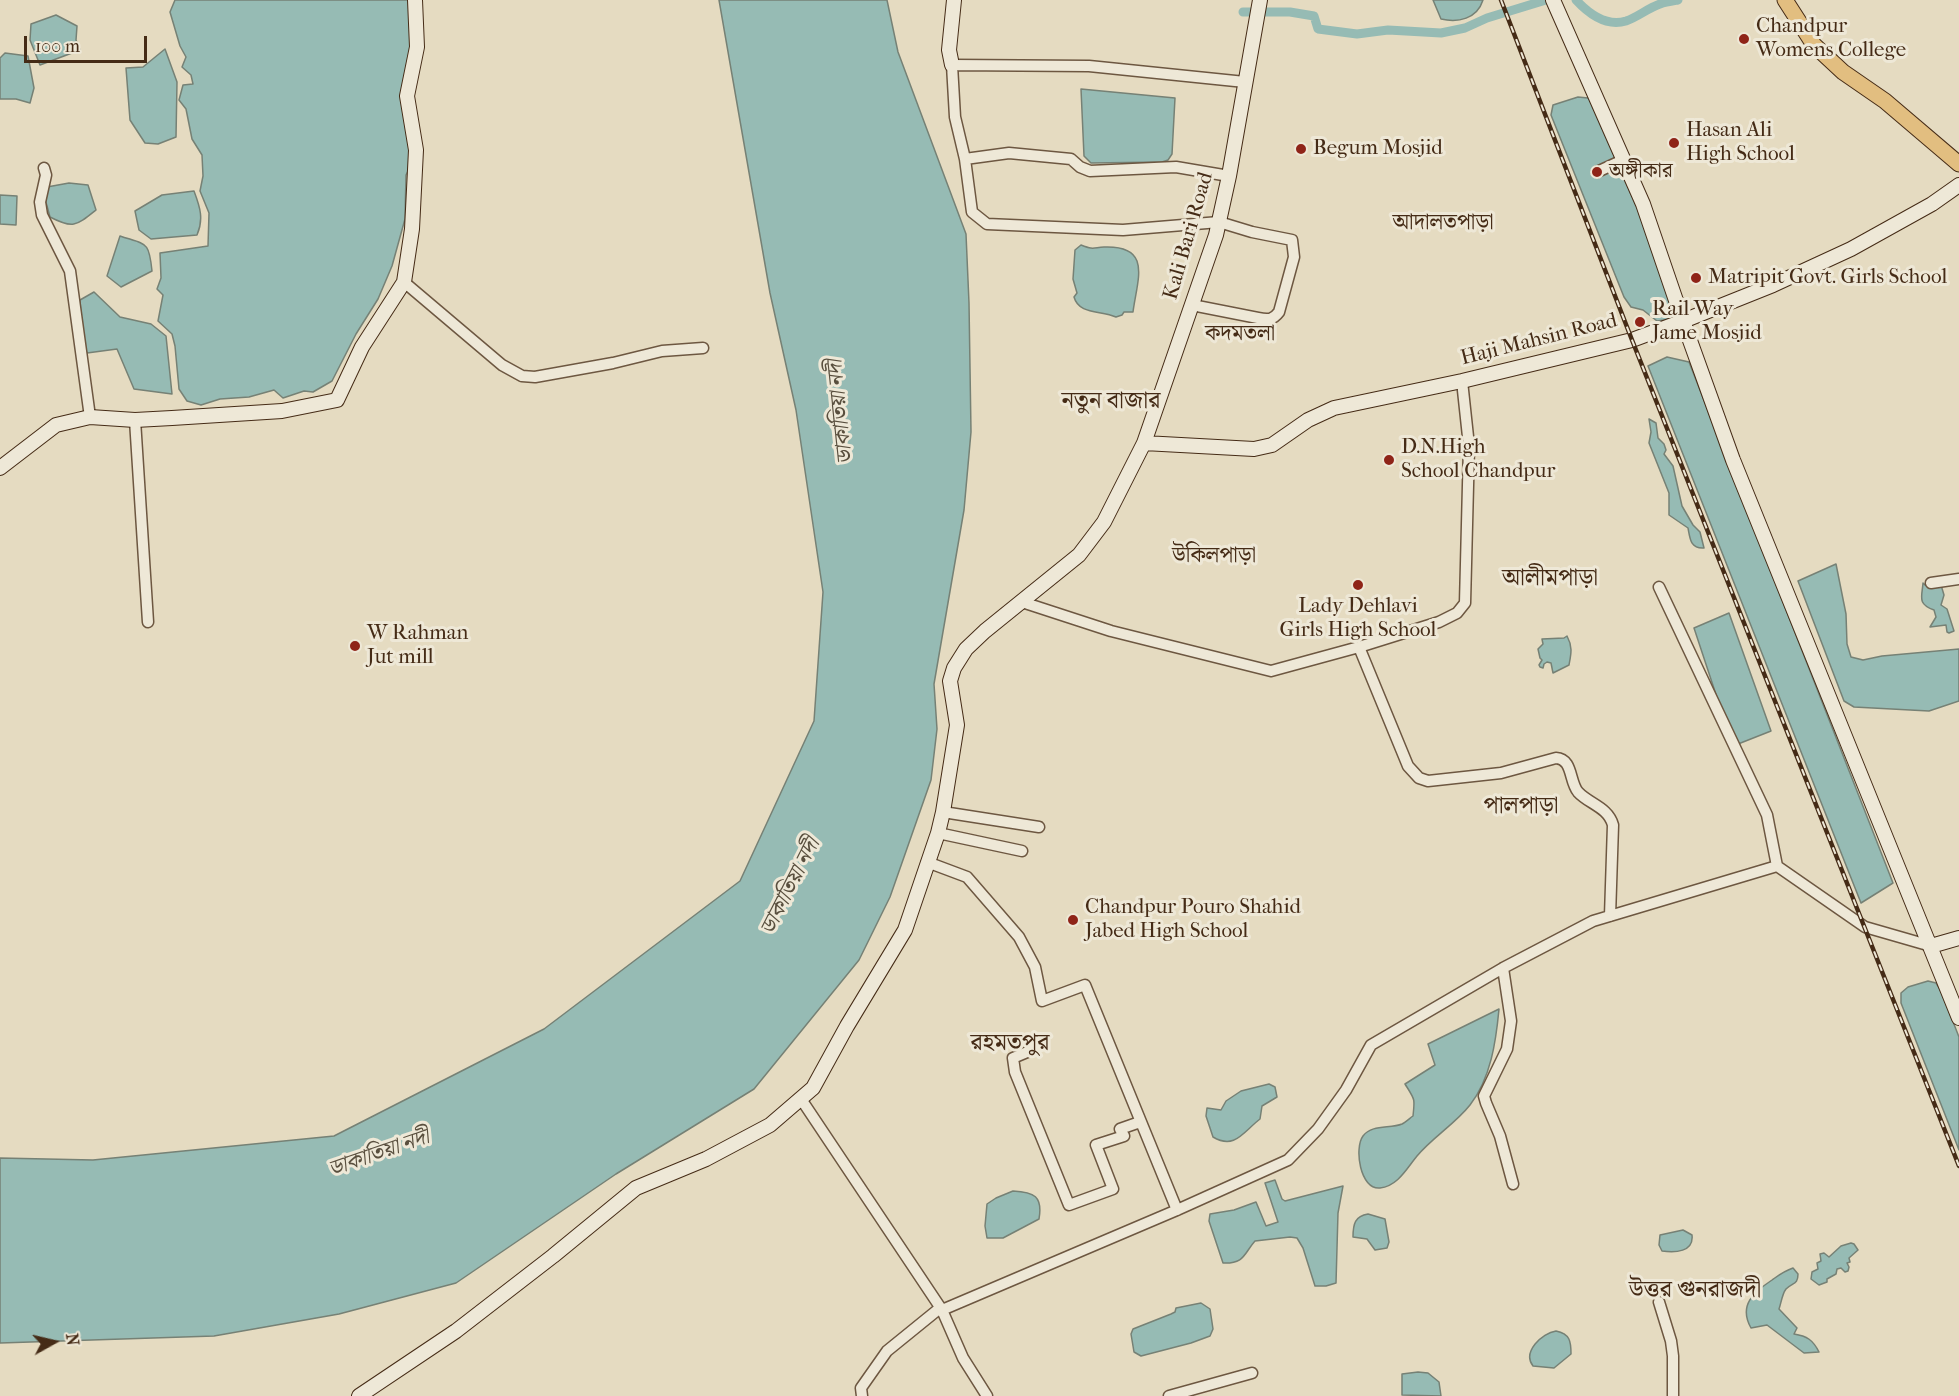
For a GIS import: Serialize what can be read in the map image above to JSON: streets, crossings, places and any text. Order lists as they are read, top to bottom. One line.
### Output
{"streets":{"main road":["Kali Bari Road","Haji Mahsin Road"]},"crossings":[["Kali Bari Road","Haji Mahsin Road"]],"districts":["আদালতপাড়া","কদমতলা","নতুন বাজার","উকিলপাড়া","আলীমপাড়া","পালপাড়া","রহমতপুর","উত্তর গুনরাজদী"],"water":["ডাকাতিয়া নদী"],"places":["Chandpur Womens College","Hasan Ali High School","Begum Mosjid","অঙ্গীকার","Matripit Govt. Girls School","Rail Way Jame Mosjid","D.N.High School Chandpur","Lady Dehlavi Girls High School","W Rahman Jut mill","Chandpur Pouro Shahid Jabed High School"],"scale_bar":"100 m","north":"right"}
